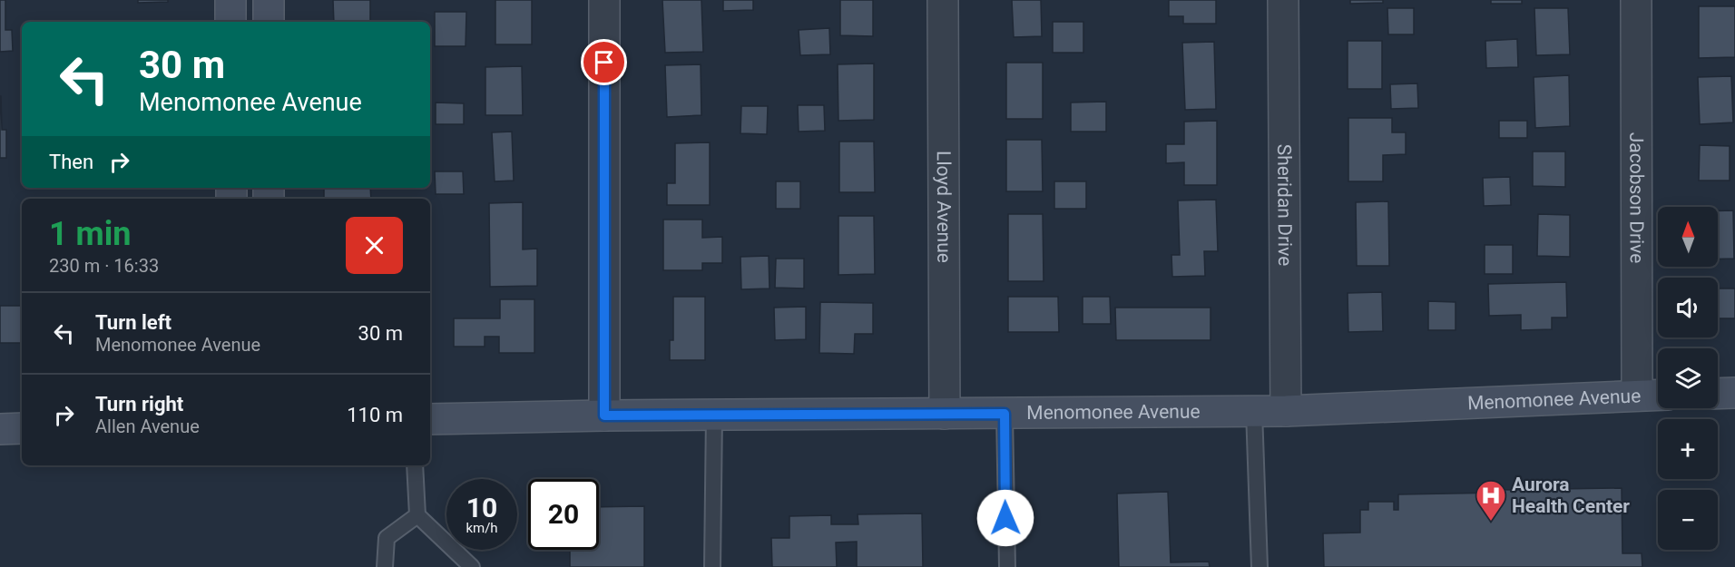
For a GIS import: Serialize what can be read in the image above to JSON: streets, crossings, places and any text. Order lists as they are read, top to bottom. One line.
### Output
{"streets":{"street":["Jacobson Drive","Sheridan Drive","Lloyd Avenue","Menomonee Avenue"]},"crossings":[["Jacobson Drive","Menomonee Avenue"],["Sheridan Drive","Menomonee Avenue"],["Lloyd Avenue","Menomonee Avenue"]],"places":{"hospital":["Aurora Health Center"]},"north":"top","page":{"turn":["30 m","Menomonee Avenue"],"then":"Then","heading":["1 min","230 m · 16:33"],"map_buttons":["+","−"],"list":[{"name":"Turn left","note":"Menomonee Avenue","value":"30 m"},{"name":"Turn right","note":"Allen Avenue","value":"110 m"}],"speed":"10 km/h","limit":"20"}}
